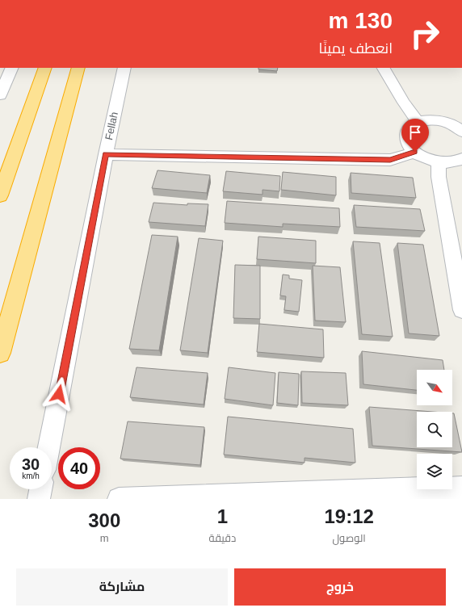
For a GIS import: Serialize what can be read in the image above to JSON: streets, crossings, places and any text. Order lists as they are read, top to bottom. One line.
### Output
{"streets":{"street":["Fellah"]},"north":"bottom right","page":{"turn":["130 m","انعطف يمينًا"],"speed":"30 km/h","limit":"40","eta":["19:12","الوصول","1","دقيقة","300","m"],"buttons":["خروج","مشاركة"]}}
